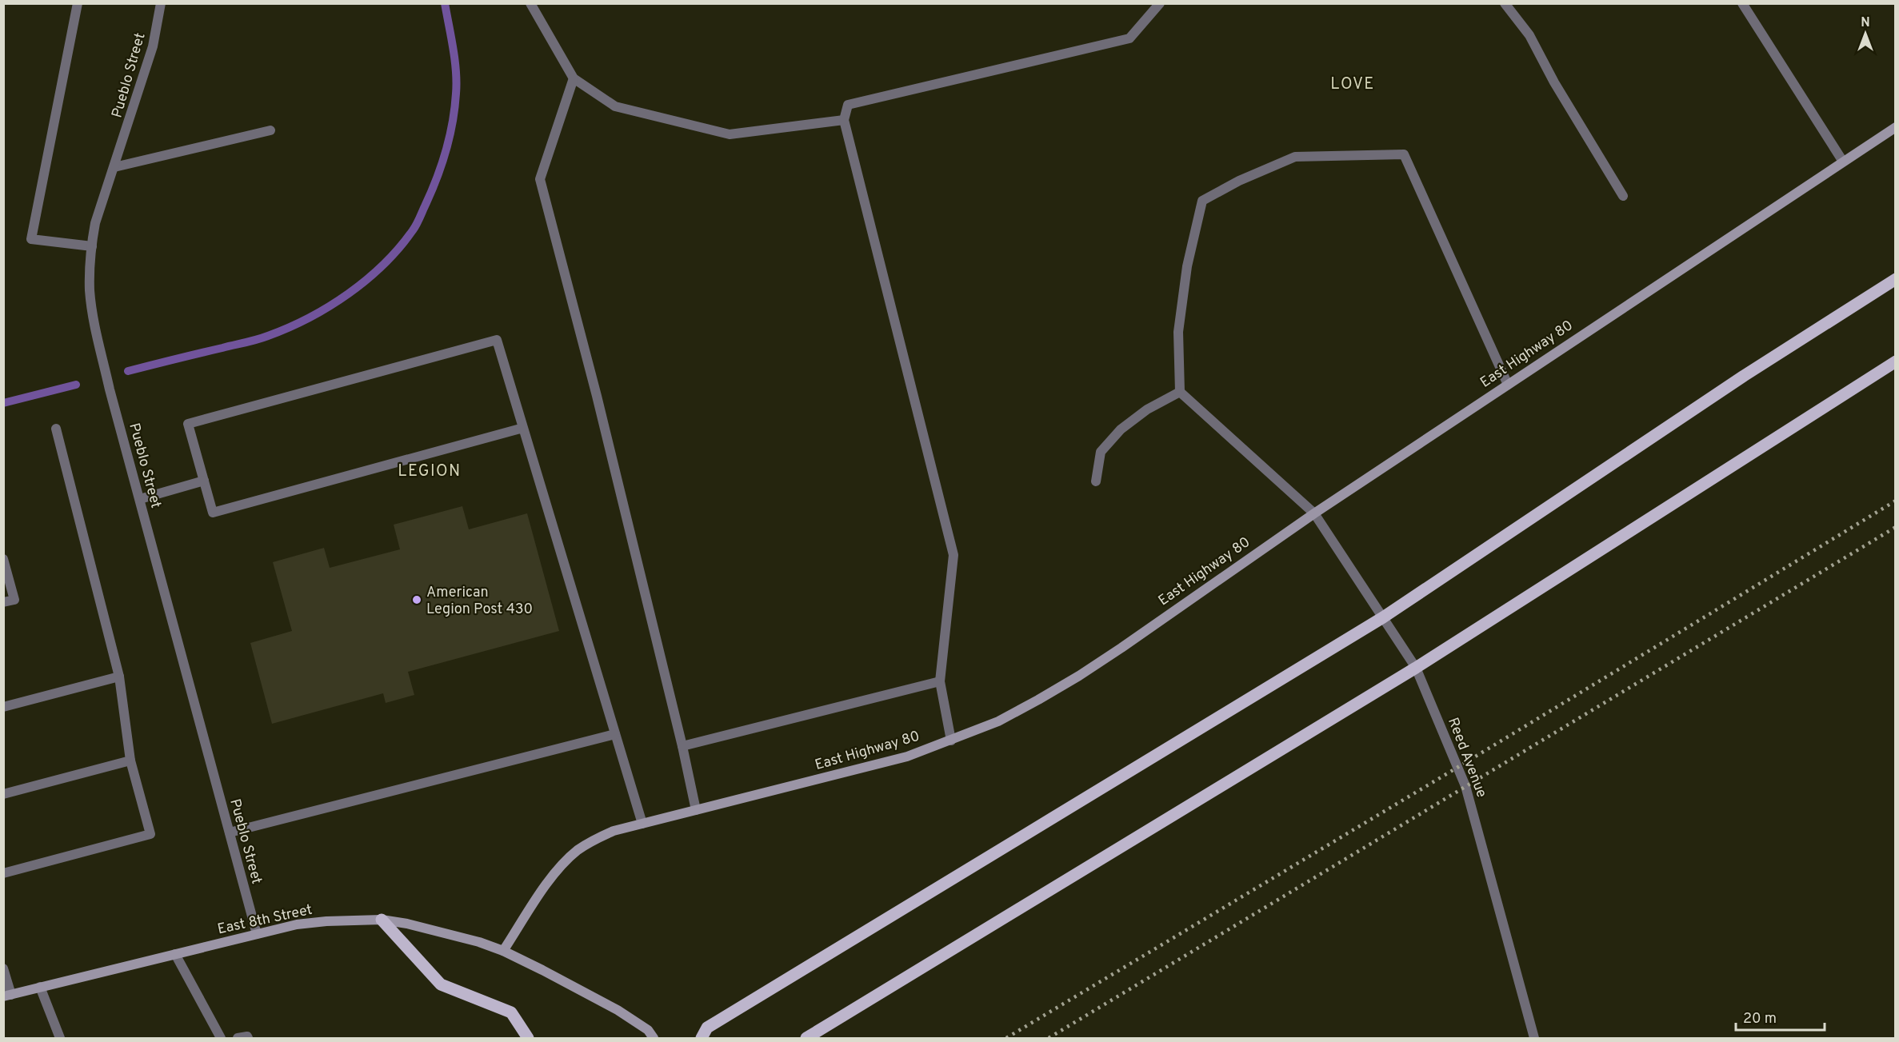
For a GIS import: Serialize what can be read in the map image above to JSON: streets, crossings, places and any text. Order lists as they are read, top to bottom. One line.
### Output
{"streets":{"street":["Pueblo Street","East Highway 80","Reed Avenue","East 8th Street"]},"crossings":[["Pueblo Street","East 8th Street"],["East Highway 80","Reed Avenue"],["East Highway 80","East 8th Street"]],"districts":["LOVE","LEGION"],"places":["American Legion Post 430"],"scale_bar":"20 m","north":"top"}
